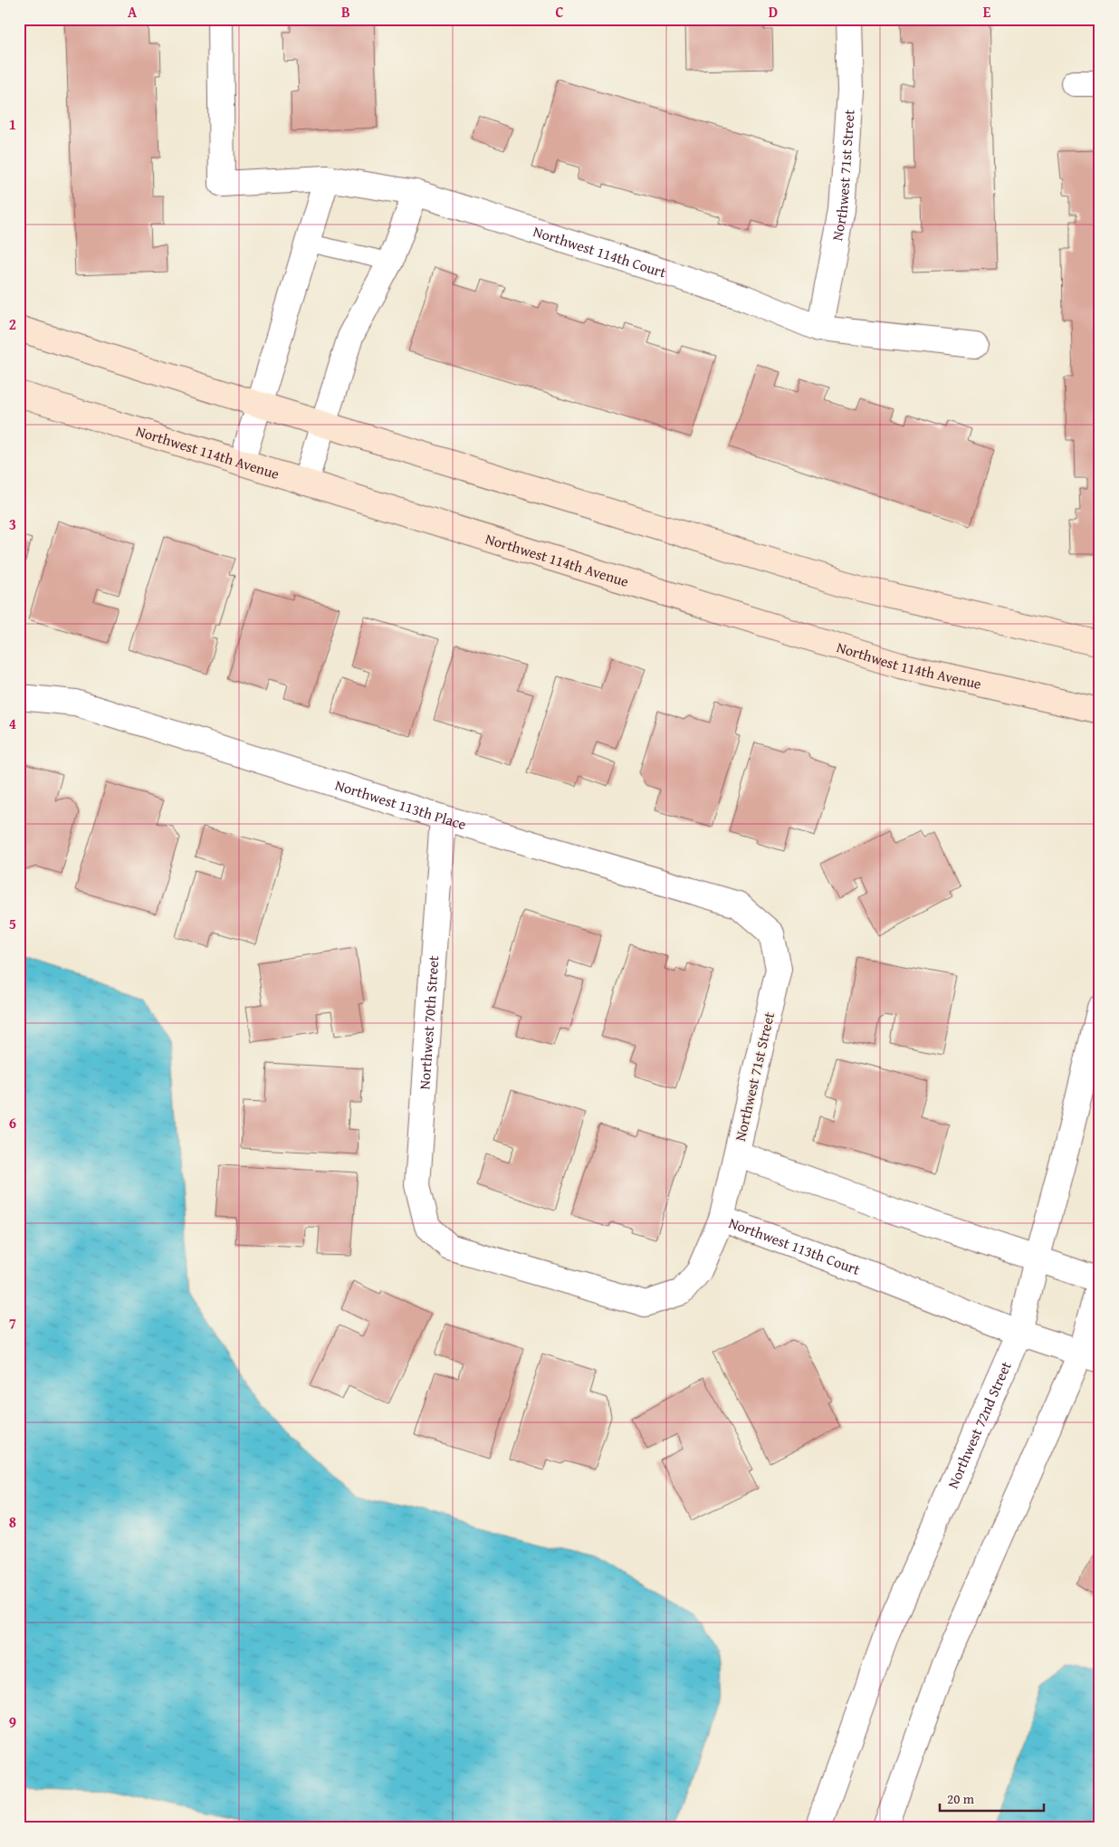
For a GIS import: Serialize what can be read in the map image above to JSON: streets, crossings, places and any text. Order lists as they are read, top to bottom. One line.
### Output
{"streets":{"street":["Northwest 71st Street","Northwest 114th Court","Northwest 114th Avenue","Northwest 113th Place","Northwest 70th Street","Northwest 113th Court","Northwest 72nd Street"]},"crossings":[["Northwest 71st Street","Northwest 114th Court"],["Northwest 71st Street","Northwest 113th Place"],["Northwest 71st Street","Northwest 113th Court"],["Northwest 113th Place","Northwest 70th Street"],["Northwest 70th Street","Northwest 113th Court"],["Northwest 113th Court","Northwest 72nd Street"]],"scale_bar":"20 m","grid":{"columns":["A","B","C","D","E"],"rows":["1","2","3","4","5","6","7","8","9"]}}
